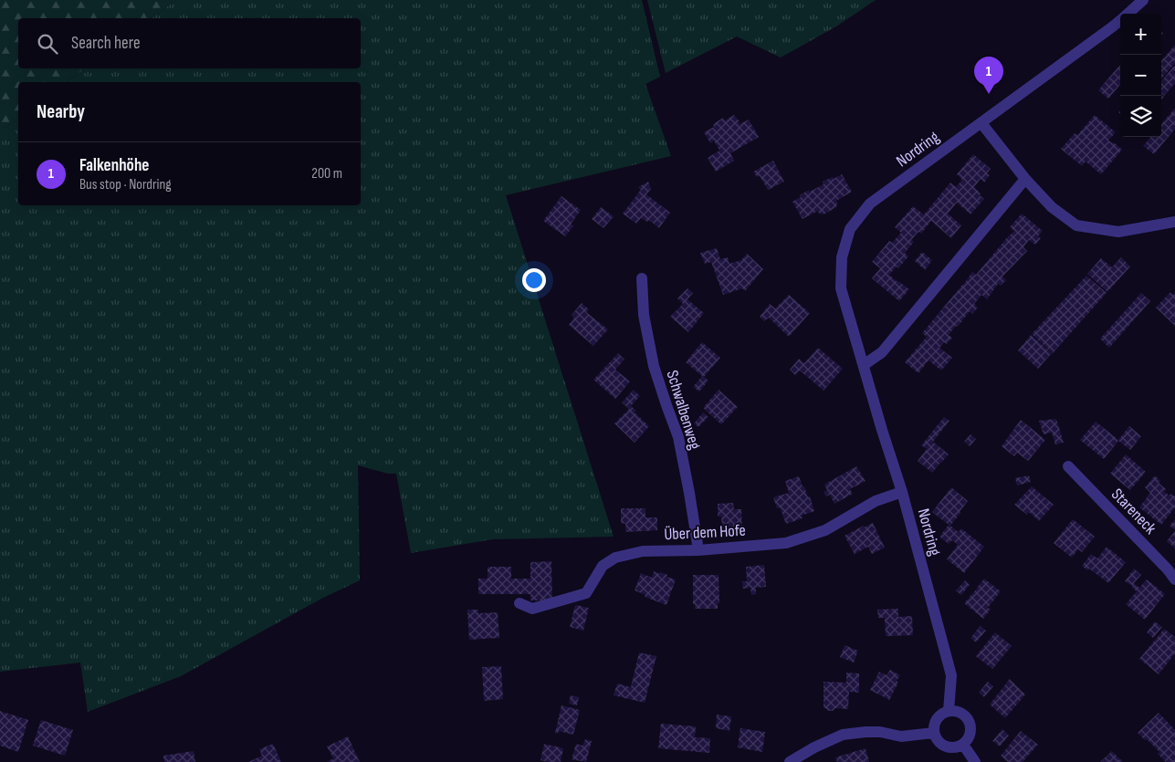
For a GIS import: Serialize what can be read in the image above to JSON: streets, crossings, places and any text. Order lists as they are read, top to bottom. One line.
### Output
{"streets":{"street":["Nordring","Schwalbenweg","Stareneck","Über dem Hofe"]},"crossings":[["Nordring","Über dem Hofe"],["Schwalbenweg","Über dem Hofe"]],"page":{"map_buttons":["+","−"],"search":"Search here","pins":"1","heading":"Nearby","list":[{"mark":"1","name":"Falkenhöhe","note":"Bus stop · Nordring","value":"200 m"}]}}
